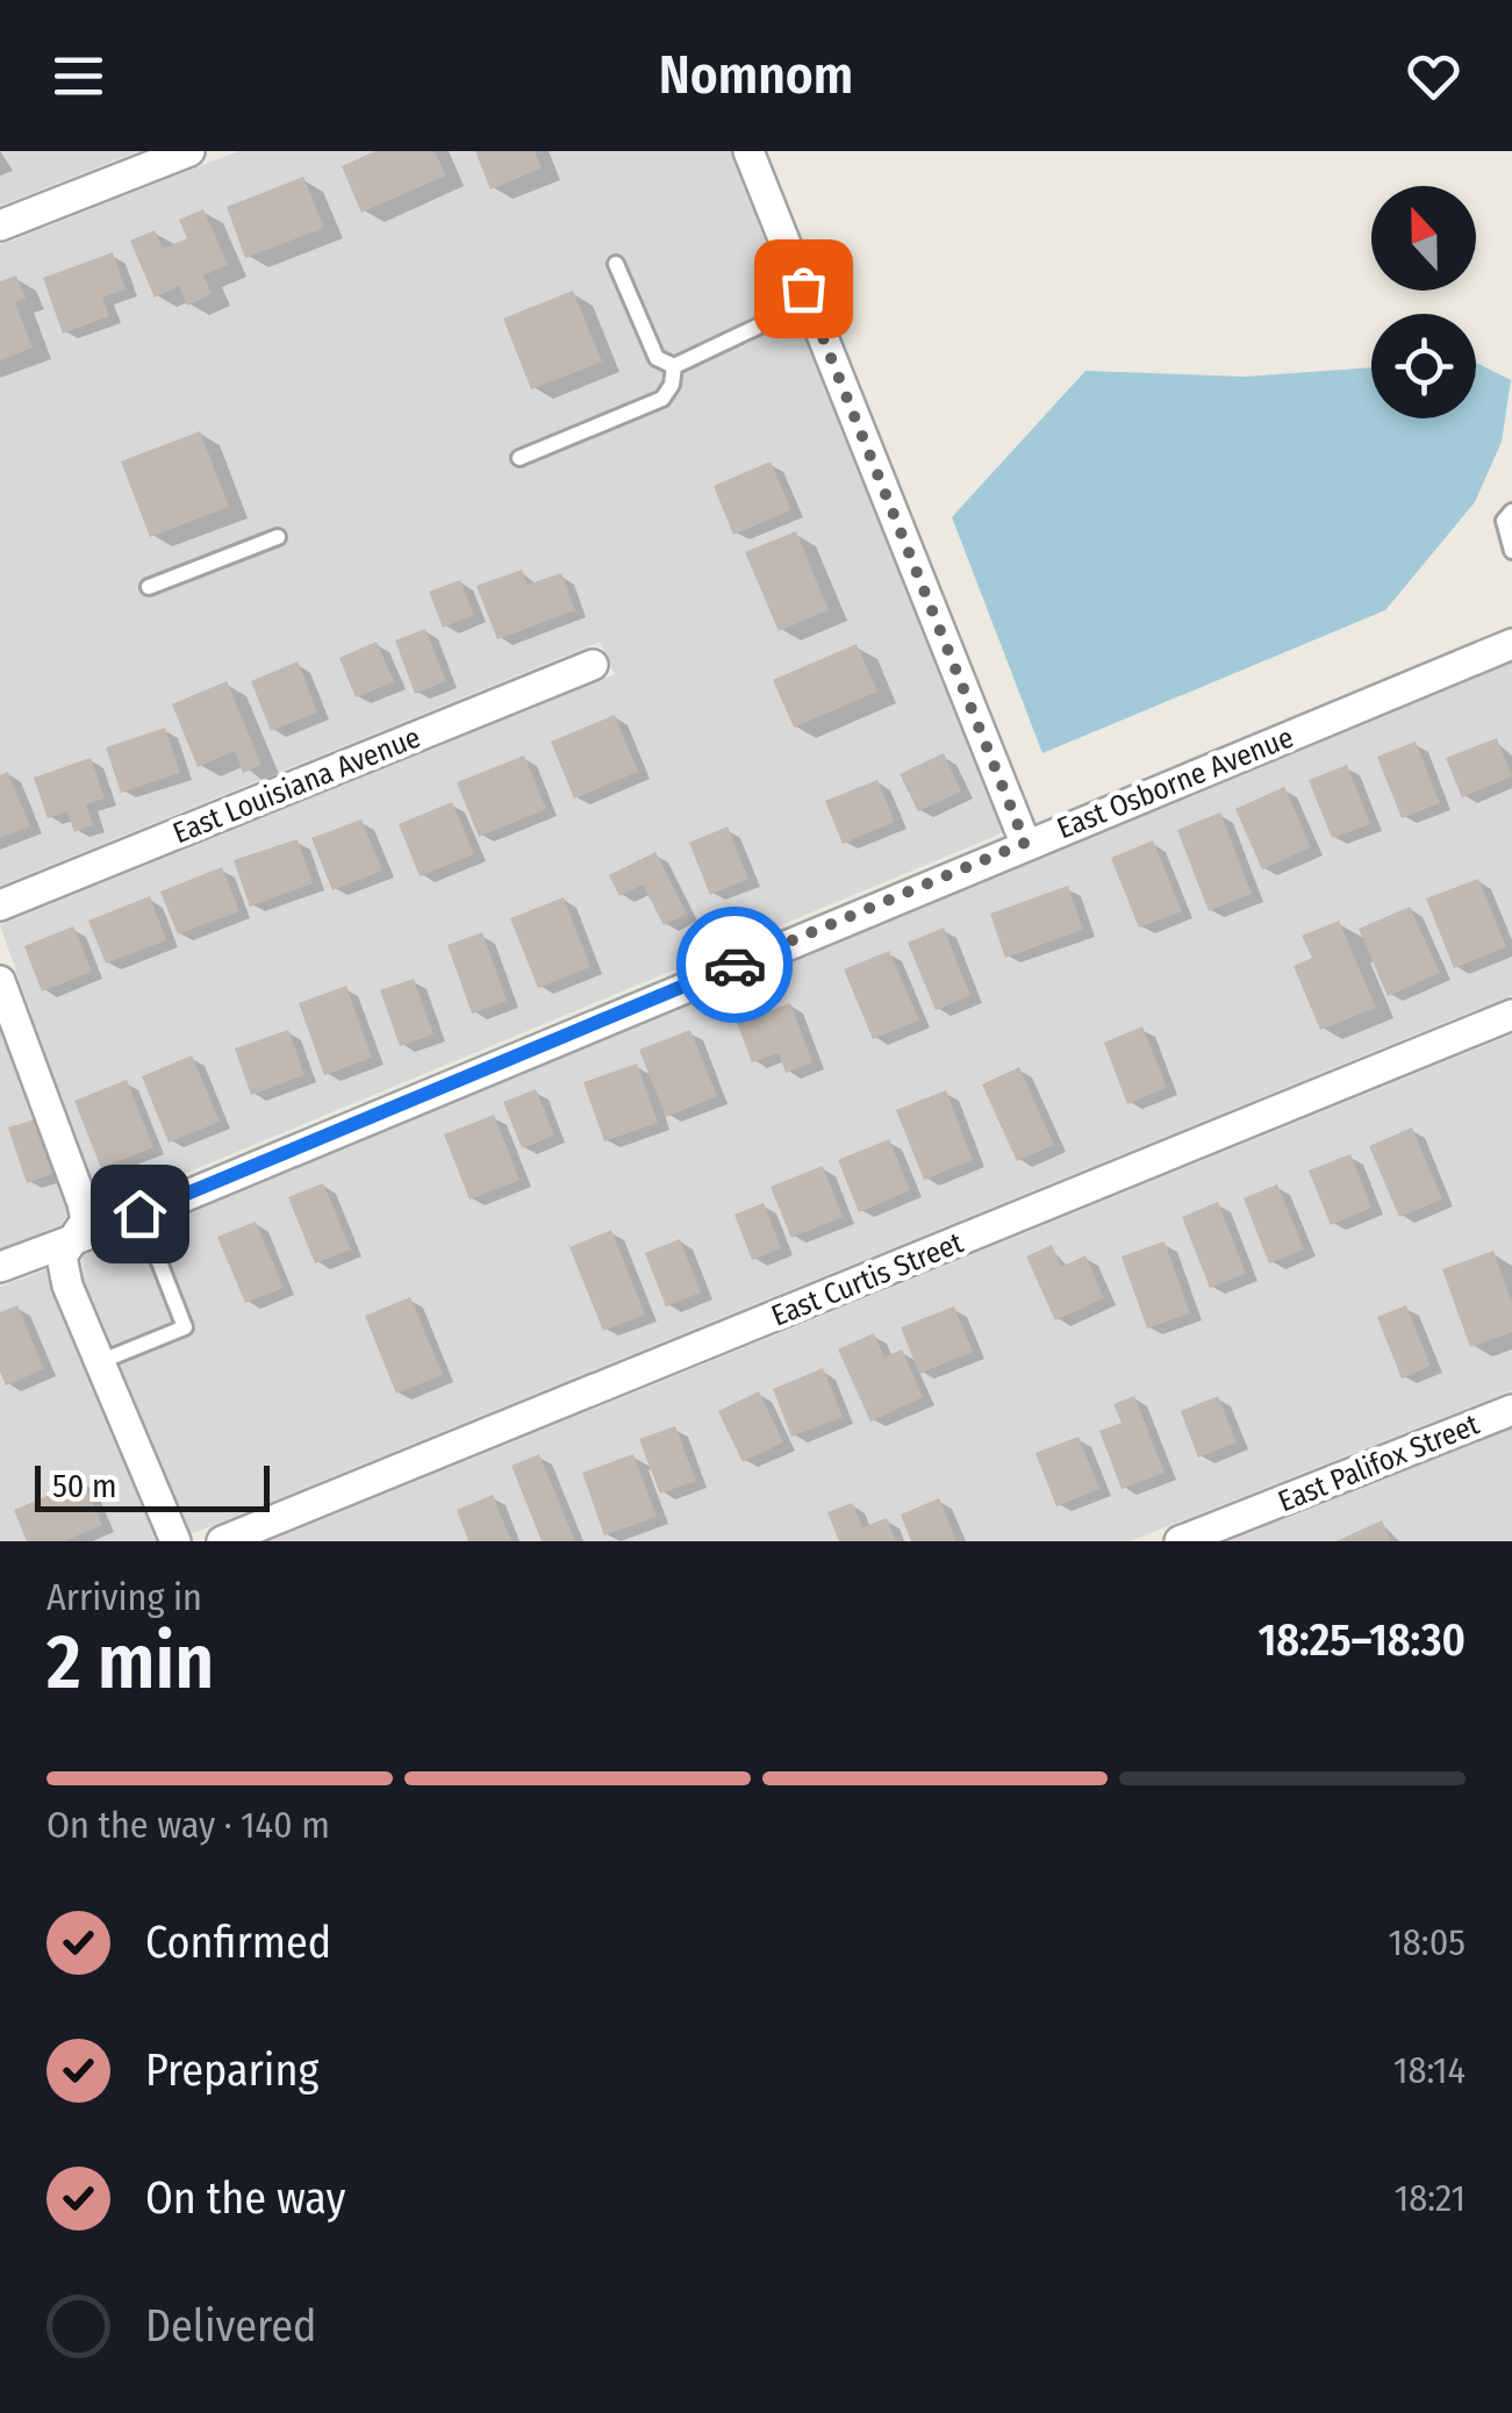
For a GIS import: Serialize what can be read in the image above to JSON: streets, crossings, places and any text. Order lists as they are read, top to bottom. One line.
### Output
{"streets":{"street":["East Osborne Avenue","East Louisiana Avenue","East Curtis Street","East Palifox Street"]},"scale_bar":"50 m","north":"top","page":{"header":"Nomnom","scale":"50 m","heading":["2 min","Arriving in","18:25–18:30"],"bar":"On the way · 140 m","list":[["Confirmed","18:05"],["Preparing","18:14"],["On the way","18:21"],"Delivered"]}}
